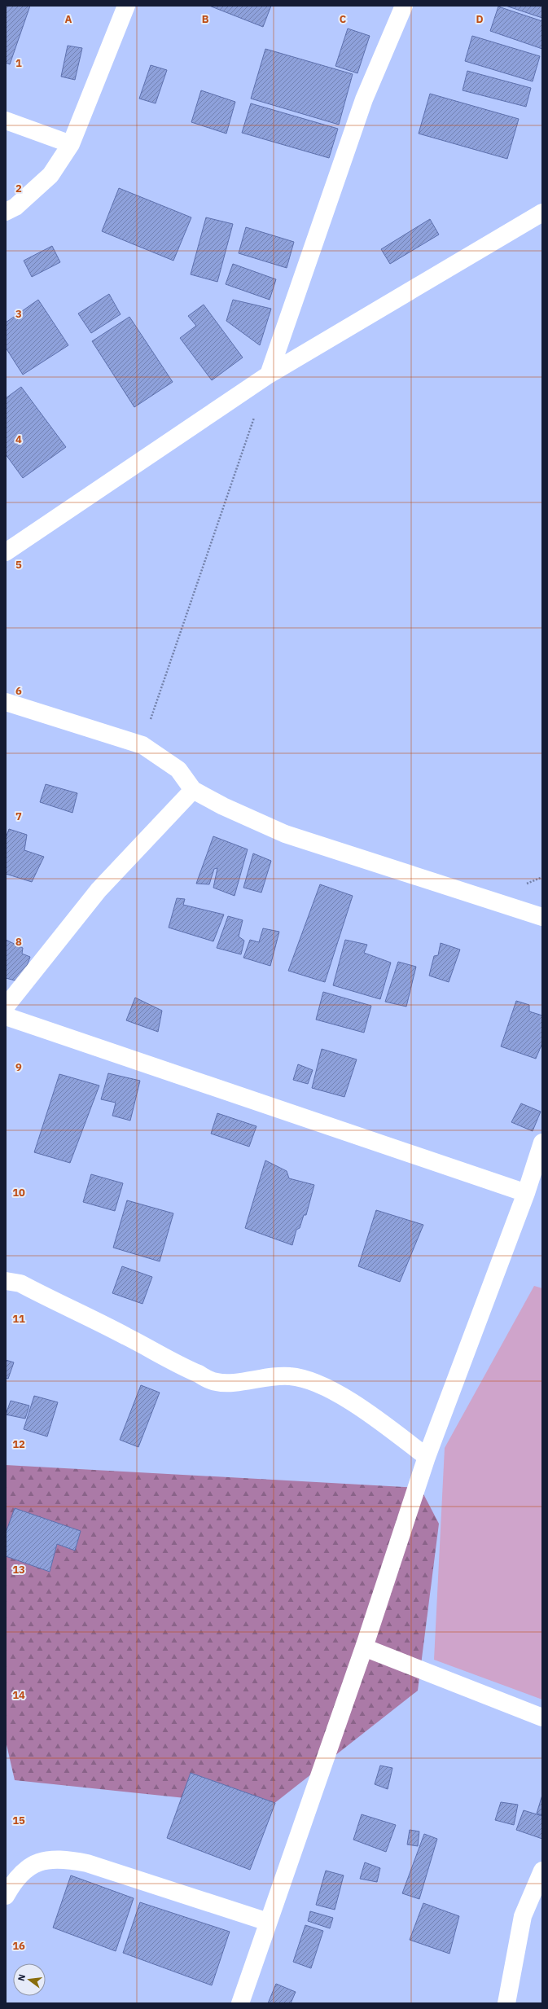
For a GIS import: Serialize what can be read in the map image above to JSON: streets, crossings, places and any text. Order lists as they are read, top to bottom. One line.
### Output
{"north":"left","grid":{"columns":["A","B","C","D"],"rows":["1","2","3","4","5","6","7","8","9","10","11","12","13","14","15","16"]}}
